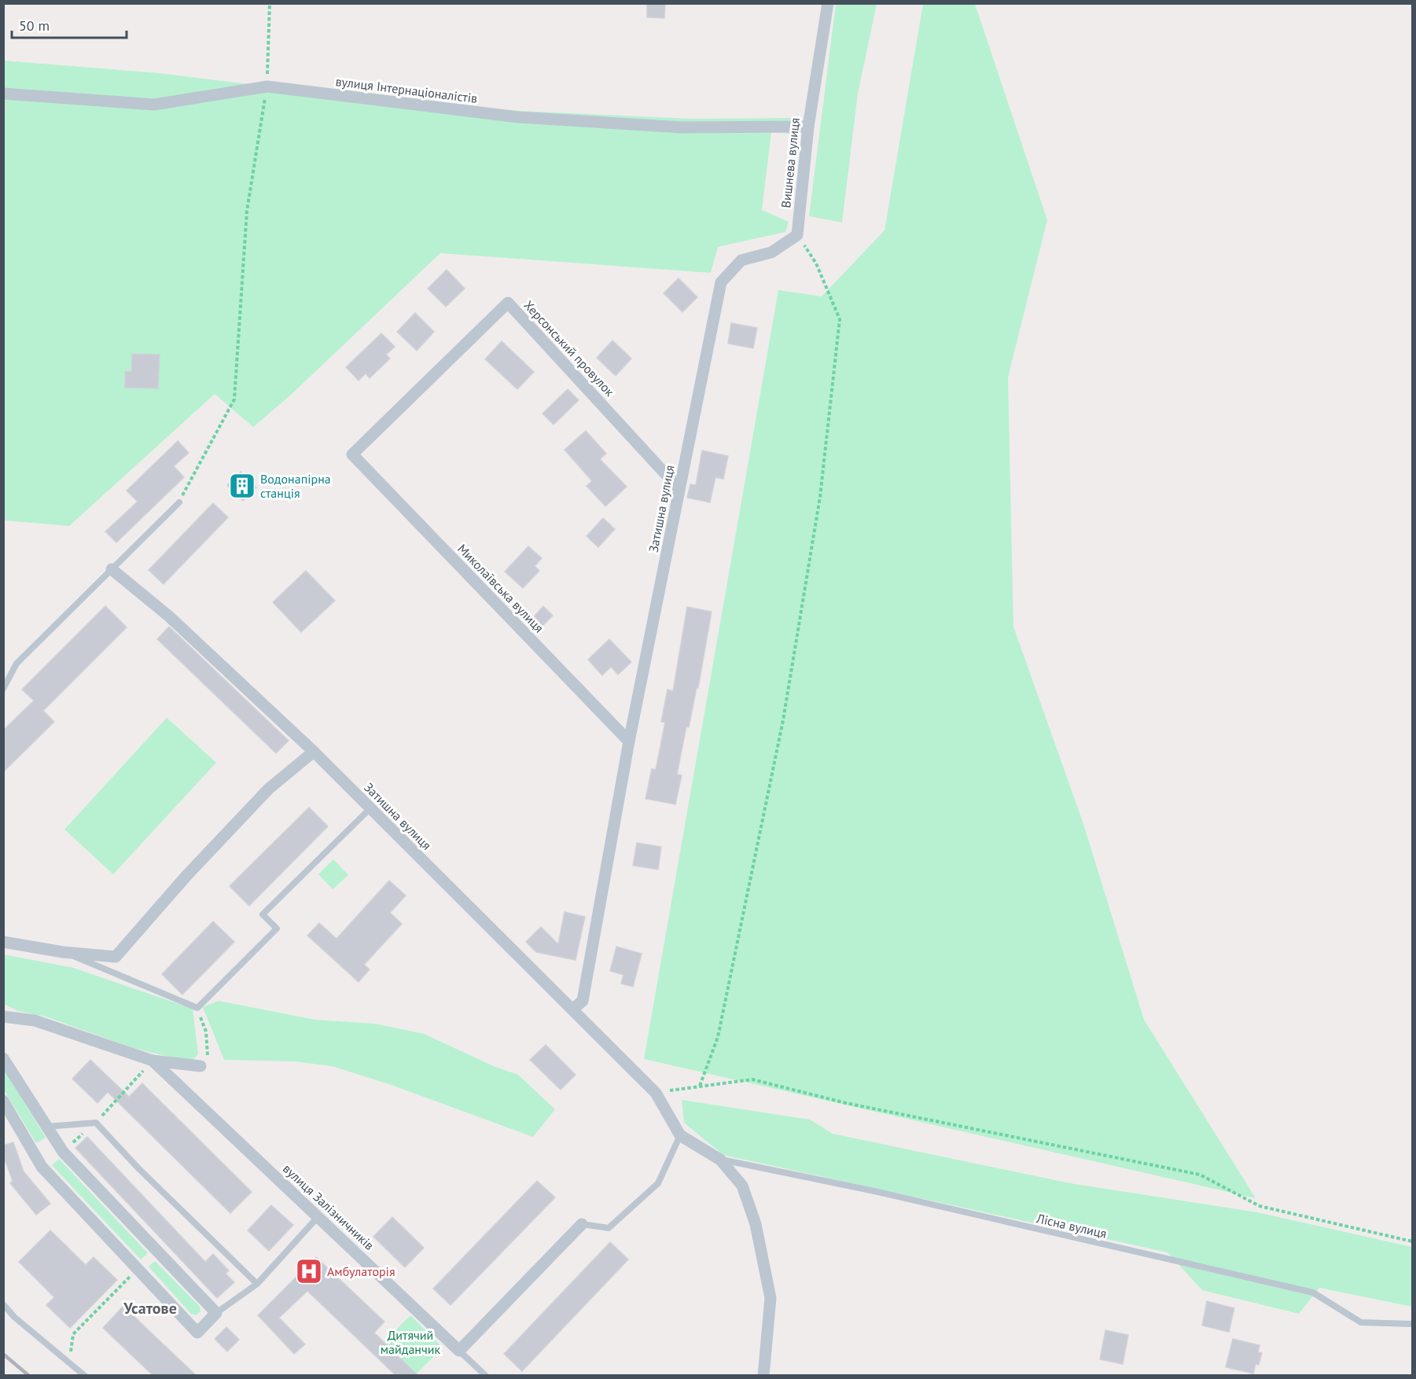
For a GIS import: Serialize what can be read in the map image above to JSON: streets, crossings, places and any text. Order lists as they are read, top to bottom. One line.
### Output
{"streets":{"street":["вулиця Інтернаціоналістів","Вишнева вулиця","Херсонський провулок","Затишна вулиця","Миколаївська вулиця","вулиця Залізничників"],"lane":["Лісна вулиця"]},"crossings":[["вулиця Інтернаціоналістів","Вишнева вулиця"],["Вишнева вулиця","Затишна вулиця"],["Херсонський провулок","Затишна вулиця"],["Херсонський провулок","Миколаївська вулиця"],["Затишна вулиця","Миколаївська вулиця"]],"districts":["Усатове"],"parks":["Дитячий майданчик"],"places":{"building":["Водонапірна станція"],"hospital":["Амбулаторія"]},"scale_bar":"50 m"}
